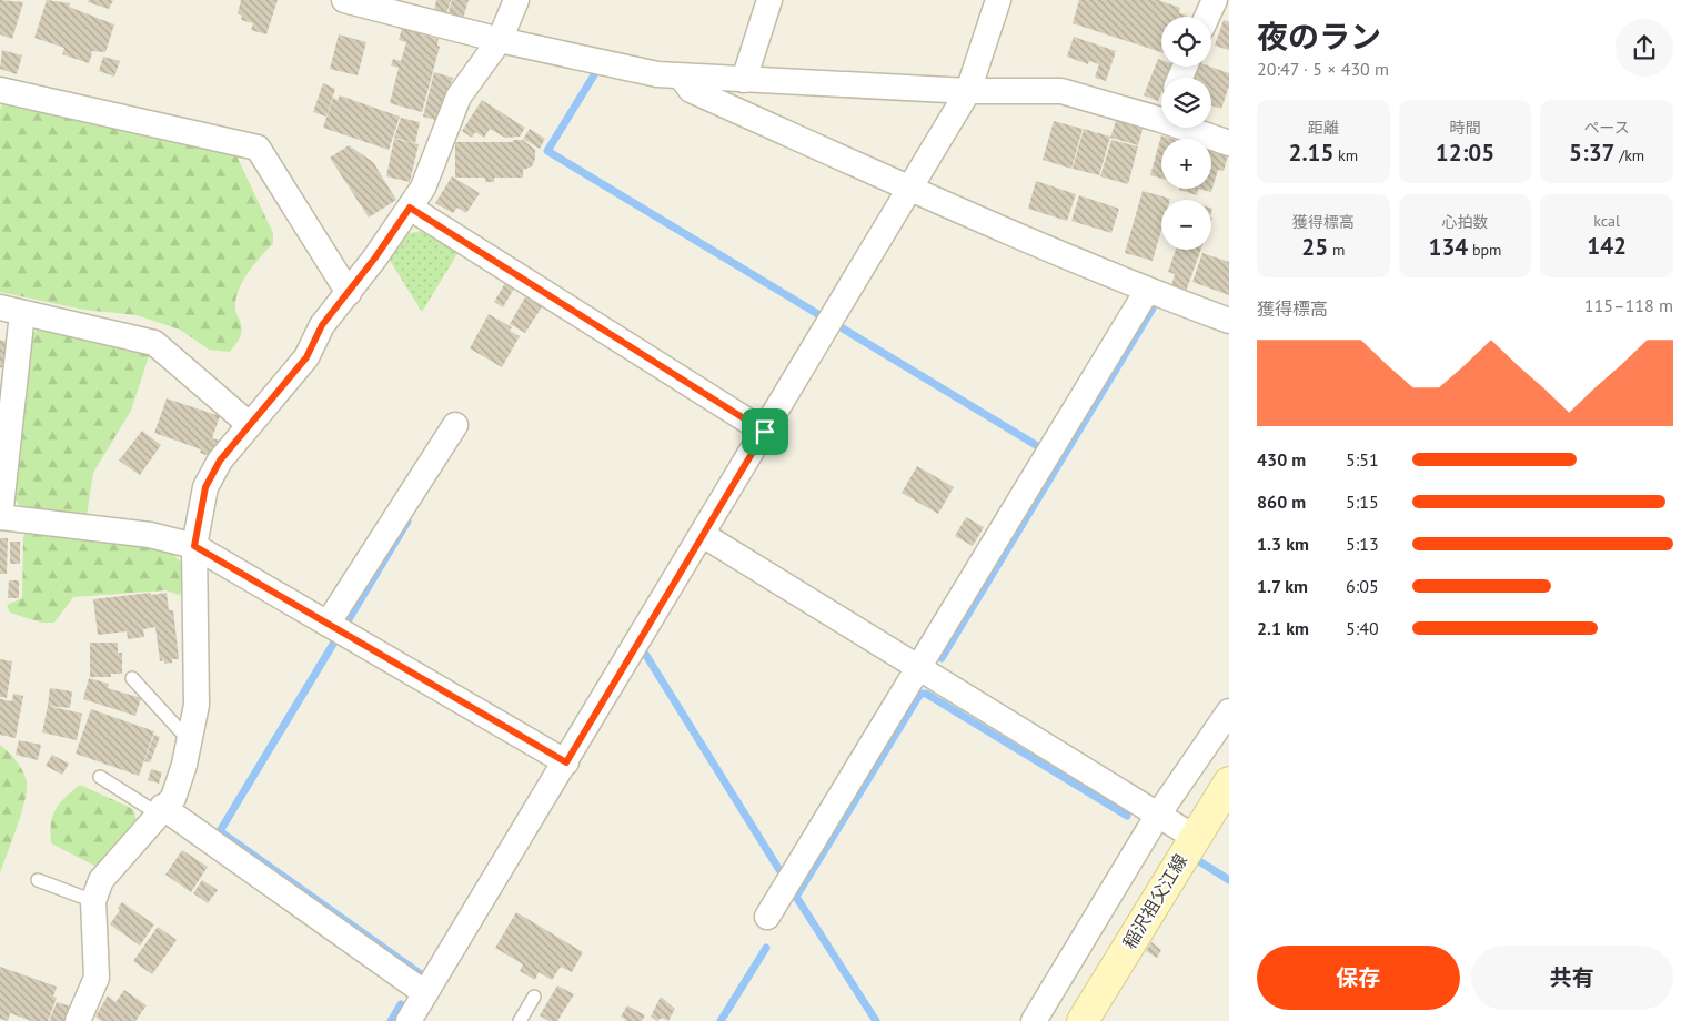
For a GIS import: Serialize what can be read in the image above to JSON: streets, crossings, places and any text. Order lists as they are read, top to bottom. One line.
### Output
{"streets":{"main road":["稲沢祖父江線"]},"page":{"heading":["夜のラン","20:47 · 5 × 430 m"],"map_buttons":["+","−"],"stats":[["距離","2.15 km"],["時間","12:05"],["ペース","5:37 /km"],["獲得標高","25 m"],["心拍数","134 bpm"],["kcal","142"]],"chart":["獲得標高","115–118 m"],"list":[{"name":"430 m","note":"5:51"},{"name":"860 m","note":"5:15"},{"name":"1.3 km","note":"5:13"},{"name":"1.7 km","note":"6:05"},{"name":"2.1 km","note":"5:40"}],"buttons":["保存","共有"]}}
